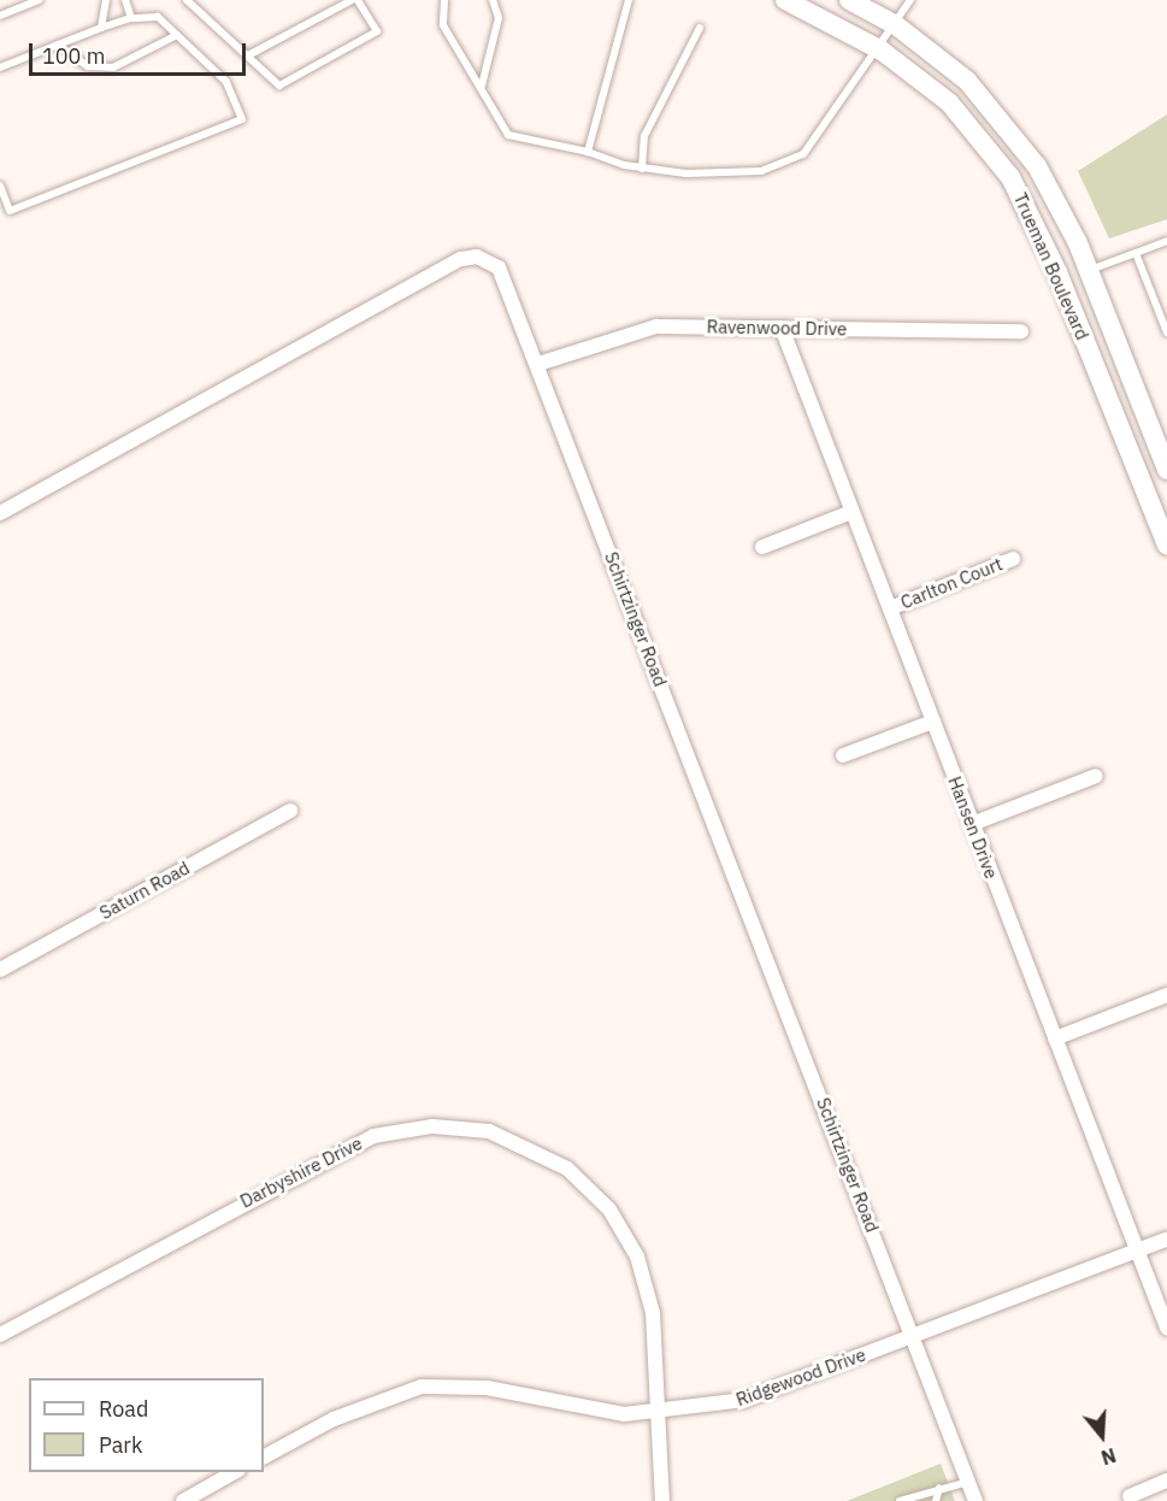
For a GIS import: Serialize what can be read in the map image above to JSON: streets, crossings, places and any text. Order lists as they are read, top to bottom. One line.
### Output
{"streets":{"main road":["Trueman Boulevard"],"street":["Ravenwood Drive","Carlton Court","Schirtzinger Road","Hansen Drive","Saturn Road","Darbyshire Drive","Ridgewood Drive"]},"crossings":[["Ravenwood Drive","Schirtzinger Road"],["Ravenwood Drive","Hansen Drive"],["Carlton Court","Hansen Drive"],["Schirtzinger Road","Ridgewood Drive"],["Hansen Drive","Ridgewood Drive"],["Darbyshire Drive","Ridgewood Drive"]],"legend":["Road","Park"],"scale_bar":"100 m","north":"bottom"}
